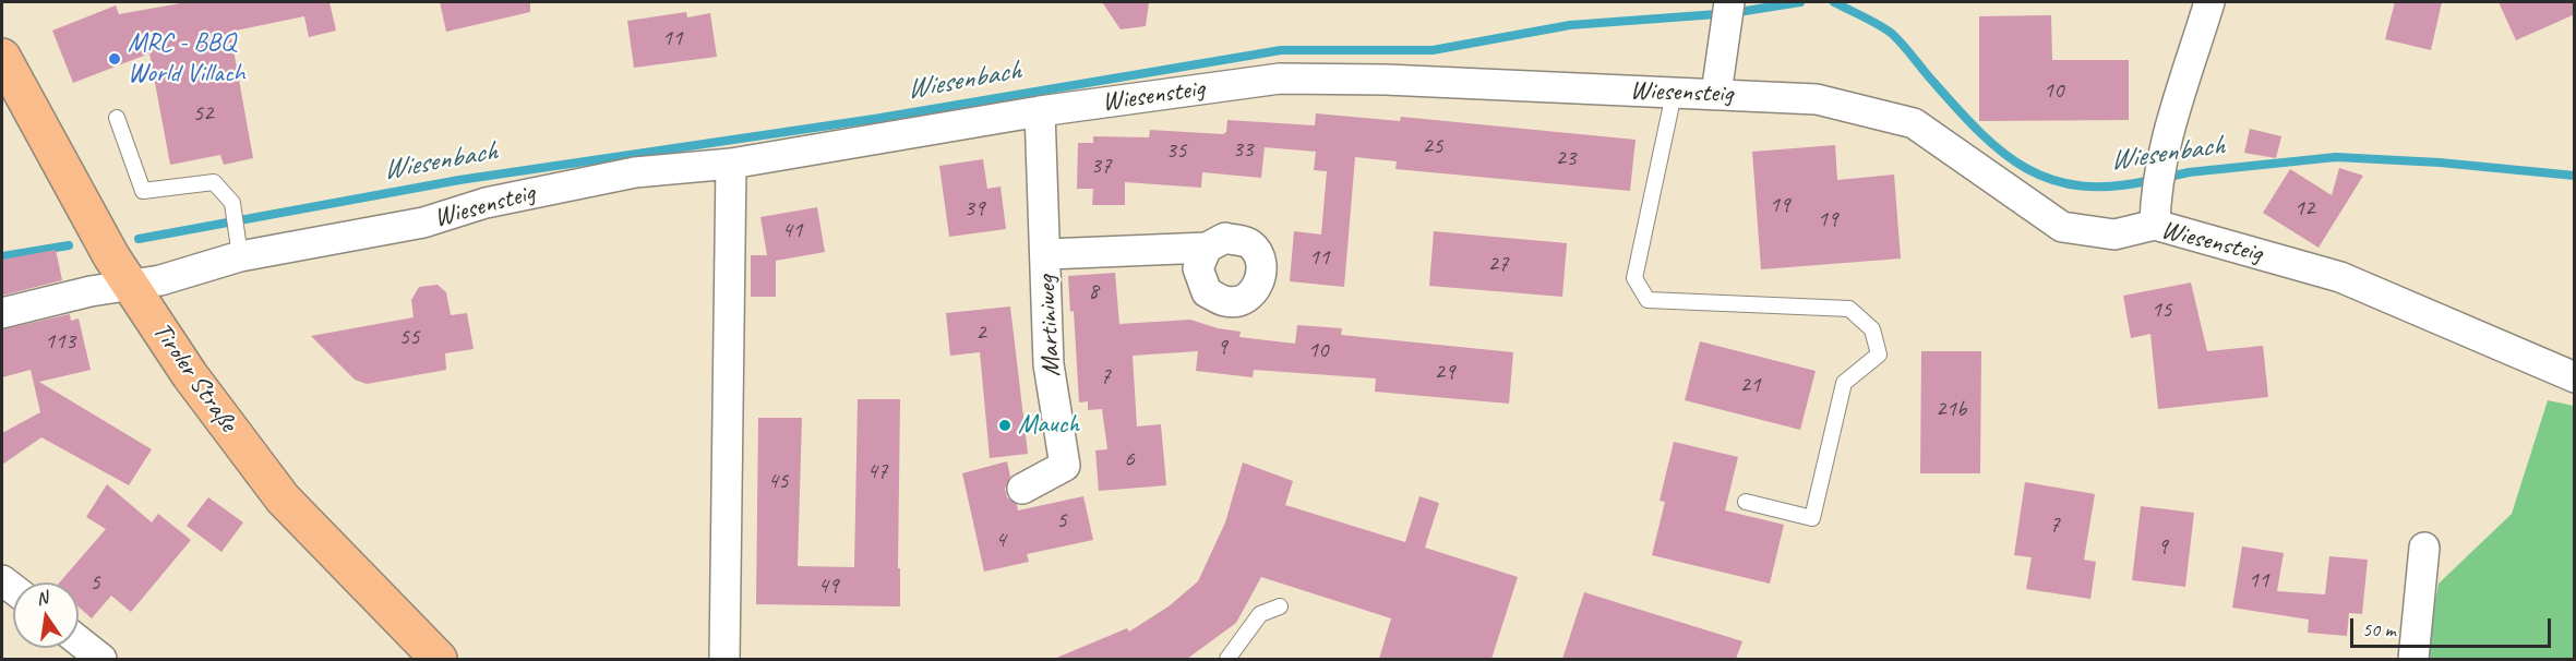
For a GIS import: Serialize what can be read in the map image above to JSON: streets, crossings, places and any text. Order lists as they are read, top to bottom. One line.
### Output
{"streets":{"main road":["Tiroler Straße"],"street":["Wiesensteig","Martiniweg"]},"crossings":[["Wiesensteig","Martiniweg"],["Wiesensteig","Tiroler Straße"]],"water":["Wiesenbach"],"places":["MRC - BBQ World Villach","Mauch"],"house_numbers":["11","10","52","25","33","35","23","37","19","39","12","19","41","11","27","8","15","2","55","113","9","10","29","7","21","21b","6","47","45","5","7","4","9","11","5","49"],"scale_bar":"50 m","north":"top"}
